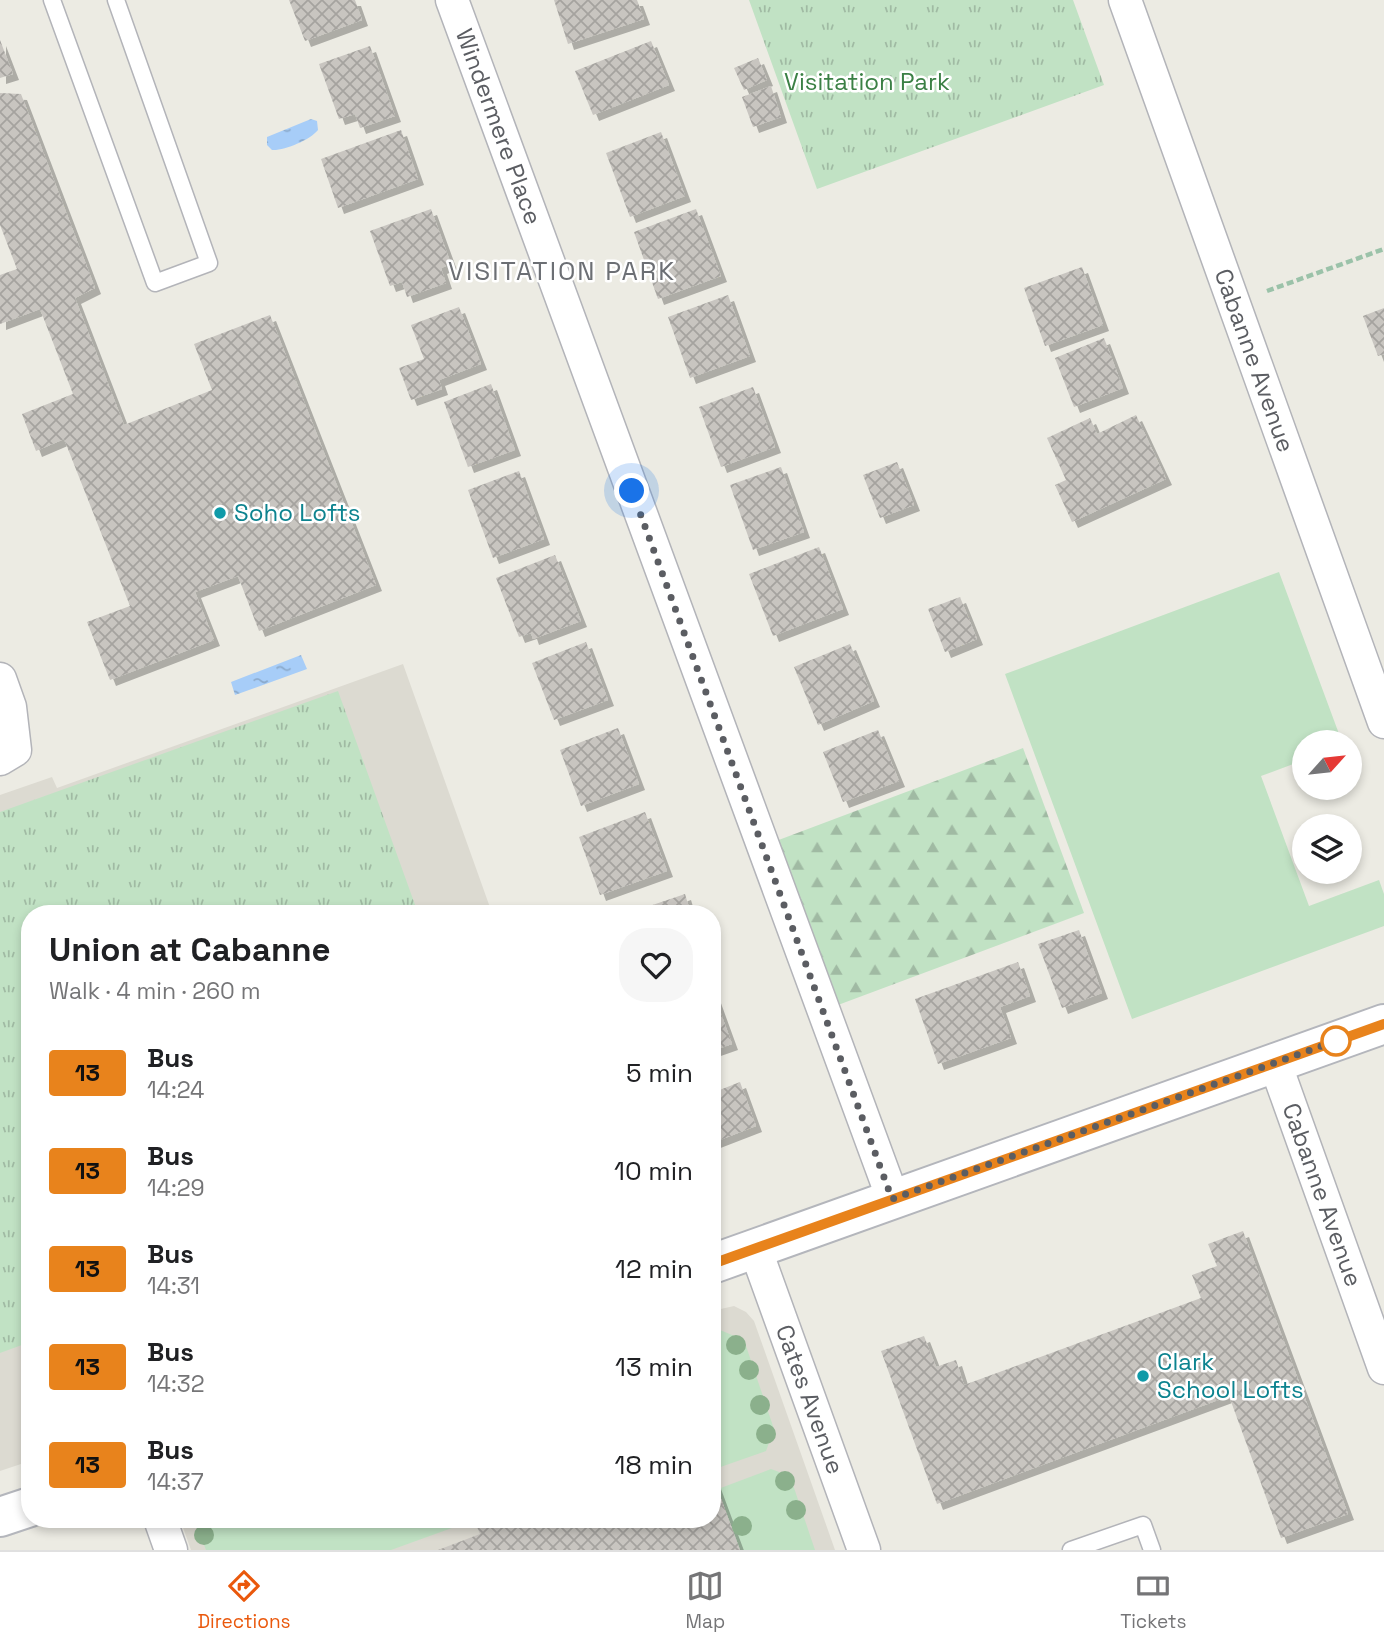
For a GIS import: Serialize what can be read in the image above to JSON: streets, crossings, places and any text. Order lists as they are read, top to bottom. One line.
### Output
{"streets":{"street":["Windermere Place","Cabanne Avenue","Cates Avenue"]},"districts":["VISITATION PARK"],"parks":["Visitation Park"],"places":["Soho Lofts","Clark School Lofts"],"lines":["bus line 13"],"north":"top right","page":{"heading":["Union at Cabanne","Walk · 4 min · 260 m"],"list":[{"mark":"13","name":"Bus","note":"14:24","value":"5 min"},{"mark":"13","name":"Bus","note":"14:29","value":"10 min"},{"mark":"13","name":"Bus","note":"14:31","value":"12 min"},{"mark":"13","name":"Bus","note":"14:32","value":"13 min"},{"mark":"13","name":"Bus","note":"14:37","value":"18 min"}],"tabs":["Directions","Map","Tickets"]}}
